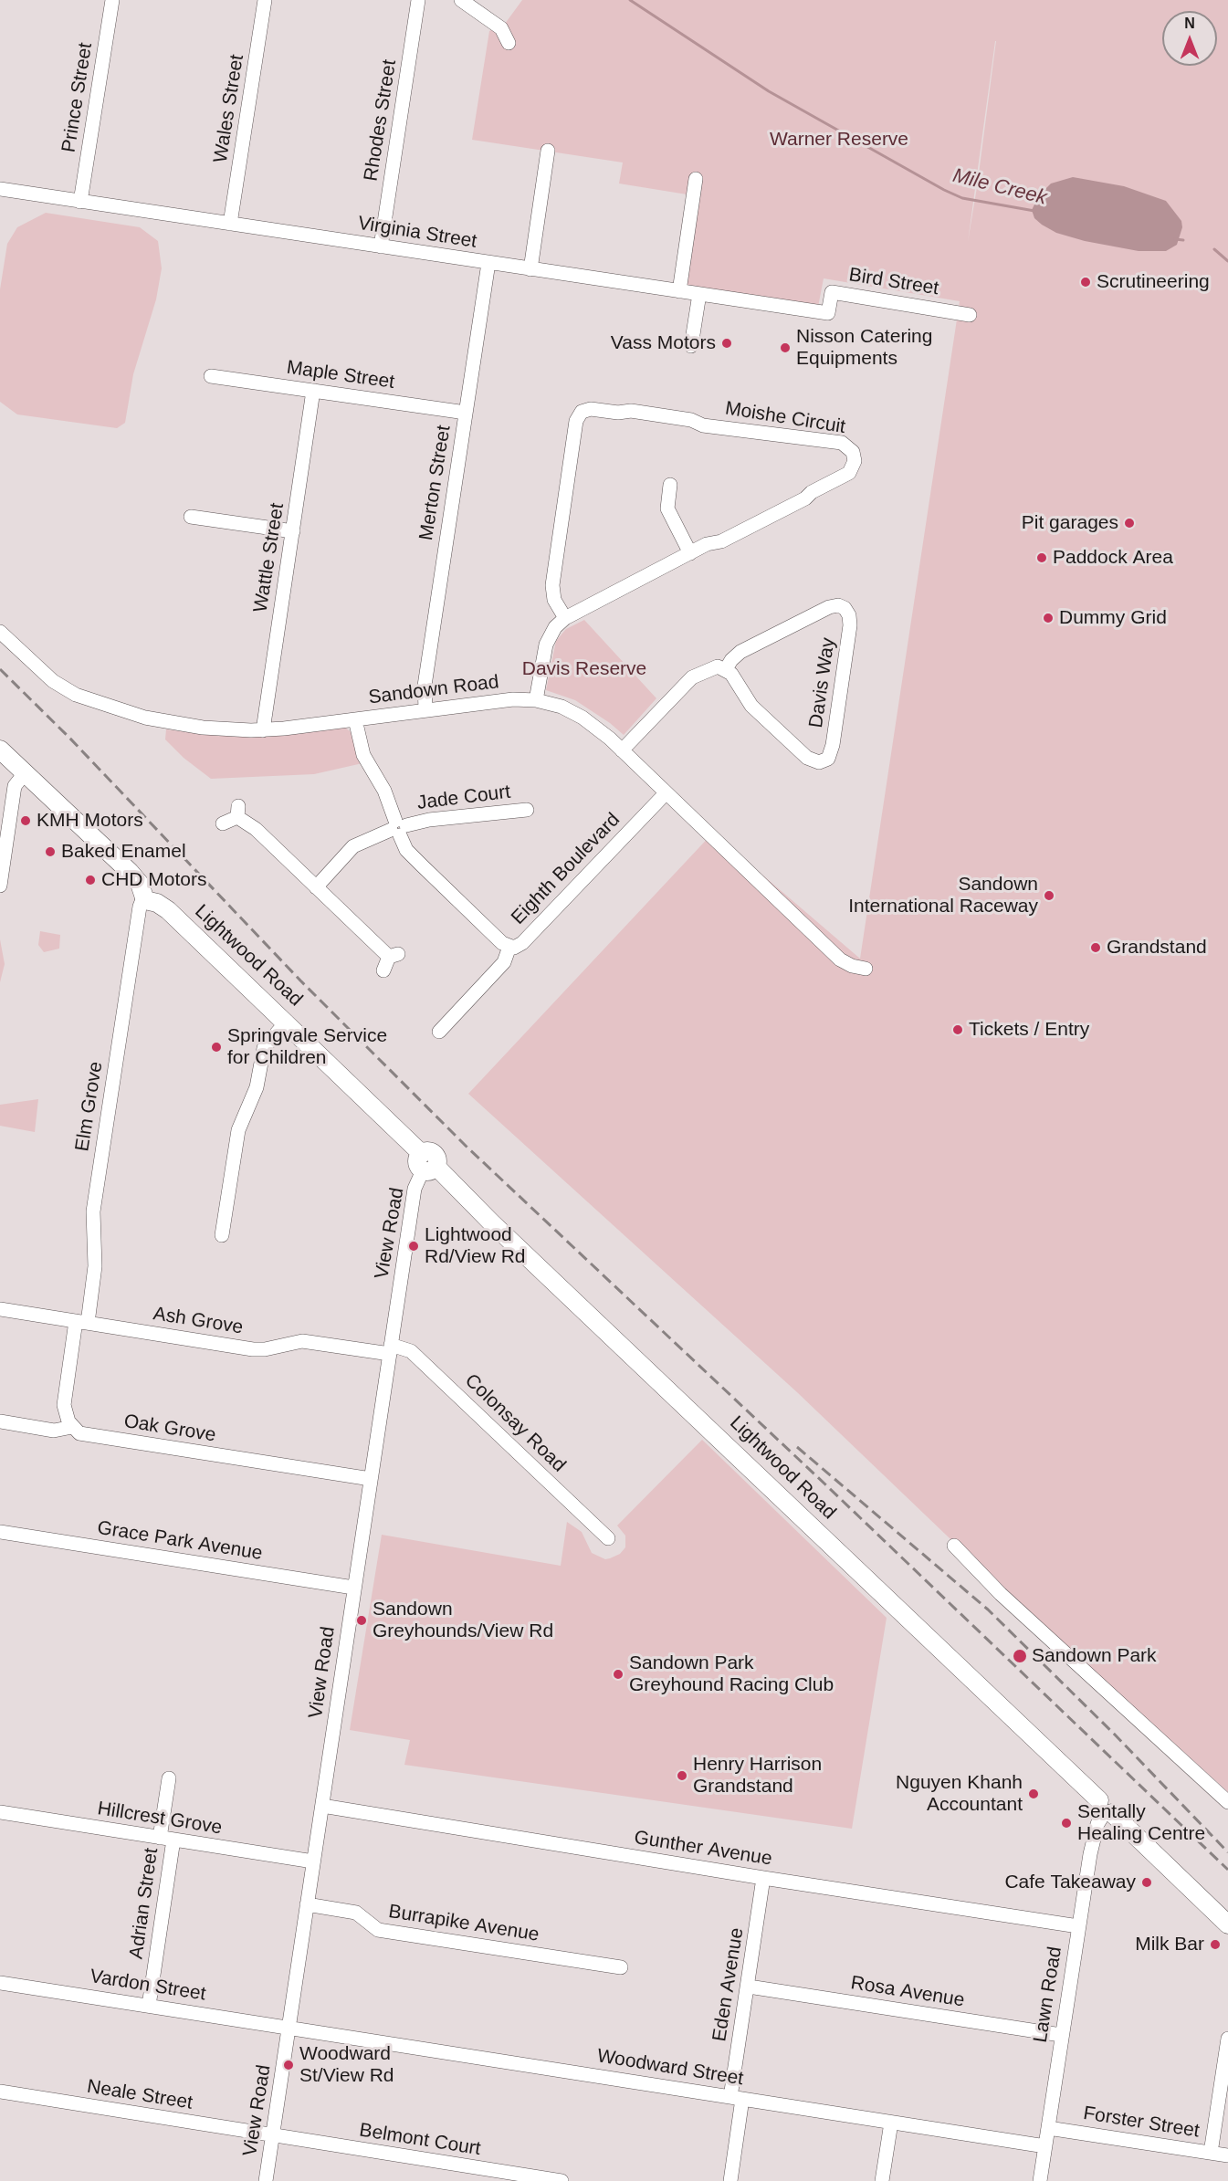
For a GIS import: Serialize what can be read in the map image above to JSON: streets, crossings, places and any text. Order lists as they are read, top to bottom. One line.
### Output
{"streets":{"main road":["Lightwood Road"],"street":["Prince Street","Wales Street","Rhodes Street","Virginia Street","Bird Street","Maple Street","Moishe Circuit","Merton Street","Wattle Street","Davis Way","Sandown Road","Jade Court","Eighth Boulevard","Elm Grove","View Road","Ash Grove","Colonsay Road","Oak Grove","Grace Park Avenue","Hillcrest Grove","Gunther Avenue","Adrian Street","Burrapike Avenue","Eden Avenue","Vardon Street","Rosa Avenue","Lawn Road","Woodward Street","Neale Street","Forster Street","Belmont Court"]},"crossings":[["Prince Street","Virginia Street"],["Wales Street","Virginia Street"],["Rhodes Street","Virginia Street"],["Virginia Street","Bird Street"],["Virginia Street","Merton Street"],["Maple Street","Merton Street"],["Maple Street","Wattle Street"],["Moishe Circuit","Sandown Road"],["Merton Street","Sandown Road"],["Wattle Street","Sandown Road"],["Sandown Road","Eighth Boulevard"],["Jade Court","Eighth Boulevard"],["Lightwood Road","Elm Grove"],["Lightwood Road","View Road"],["Lightwood Road","Lawn Road"],["Elm Grove","Ash Grove"],["View Road","Ash Grove"],["View Road","Colonsay Road"],["View Road","Oak Grove"],["View Road","Grace Park Avenue"],["View Road","Hillcrest Grove"],["View Road","Gunther Avenue"],["View Road","Burrapike Avenue"],["View Road","Vardon Street"],["View Road","Woodward Street"],["View Road","Neale Street"],["View Road","Belmont Court"],["Ash Grove","Colonsay Road"],["Hillcrest Grove","Adrian Street"],["Gunther Avenue","Eden Avenue"],["Gunther Avenue","Lawn Road"],["Adrian Street","Vardon Street"],["Eden Avenue","Rosa Avenue"],["Eden Avenue","Woodward Street"],["Vardon Street","Woodward Street"],["Rosa Avenue","Lawn Road"],["Lawn Road","Woodward Street"],["Lawn Road","Forster Street"],["Neale Street","Belmont Court"]],"water":["Mile Creek"],"parks":["Warner Reserve","Davis Reserve"],"places":["Scrutineering","Vass Motors","Nisson Catering Equipments","Pit garages","Paddock Area","Dummy Grid","KMH Motors","Baked Enamel","CHD Motors","Sandown International Raceway","Grandstand","Tickets / Entry","Springvale Service for Children","Lightwood Rd/View Rd","Sandown Greyhounds/View Rd","Sandown Park","Sandown Park Greyhound Racing Club","Henry Harrison Grandstand","Nguyen Khanh Accountant","Sentally Healing Centre","Cafe Takeaway","Milk Bar","Woodward St/View Rd"],"north":"top"}
